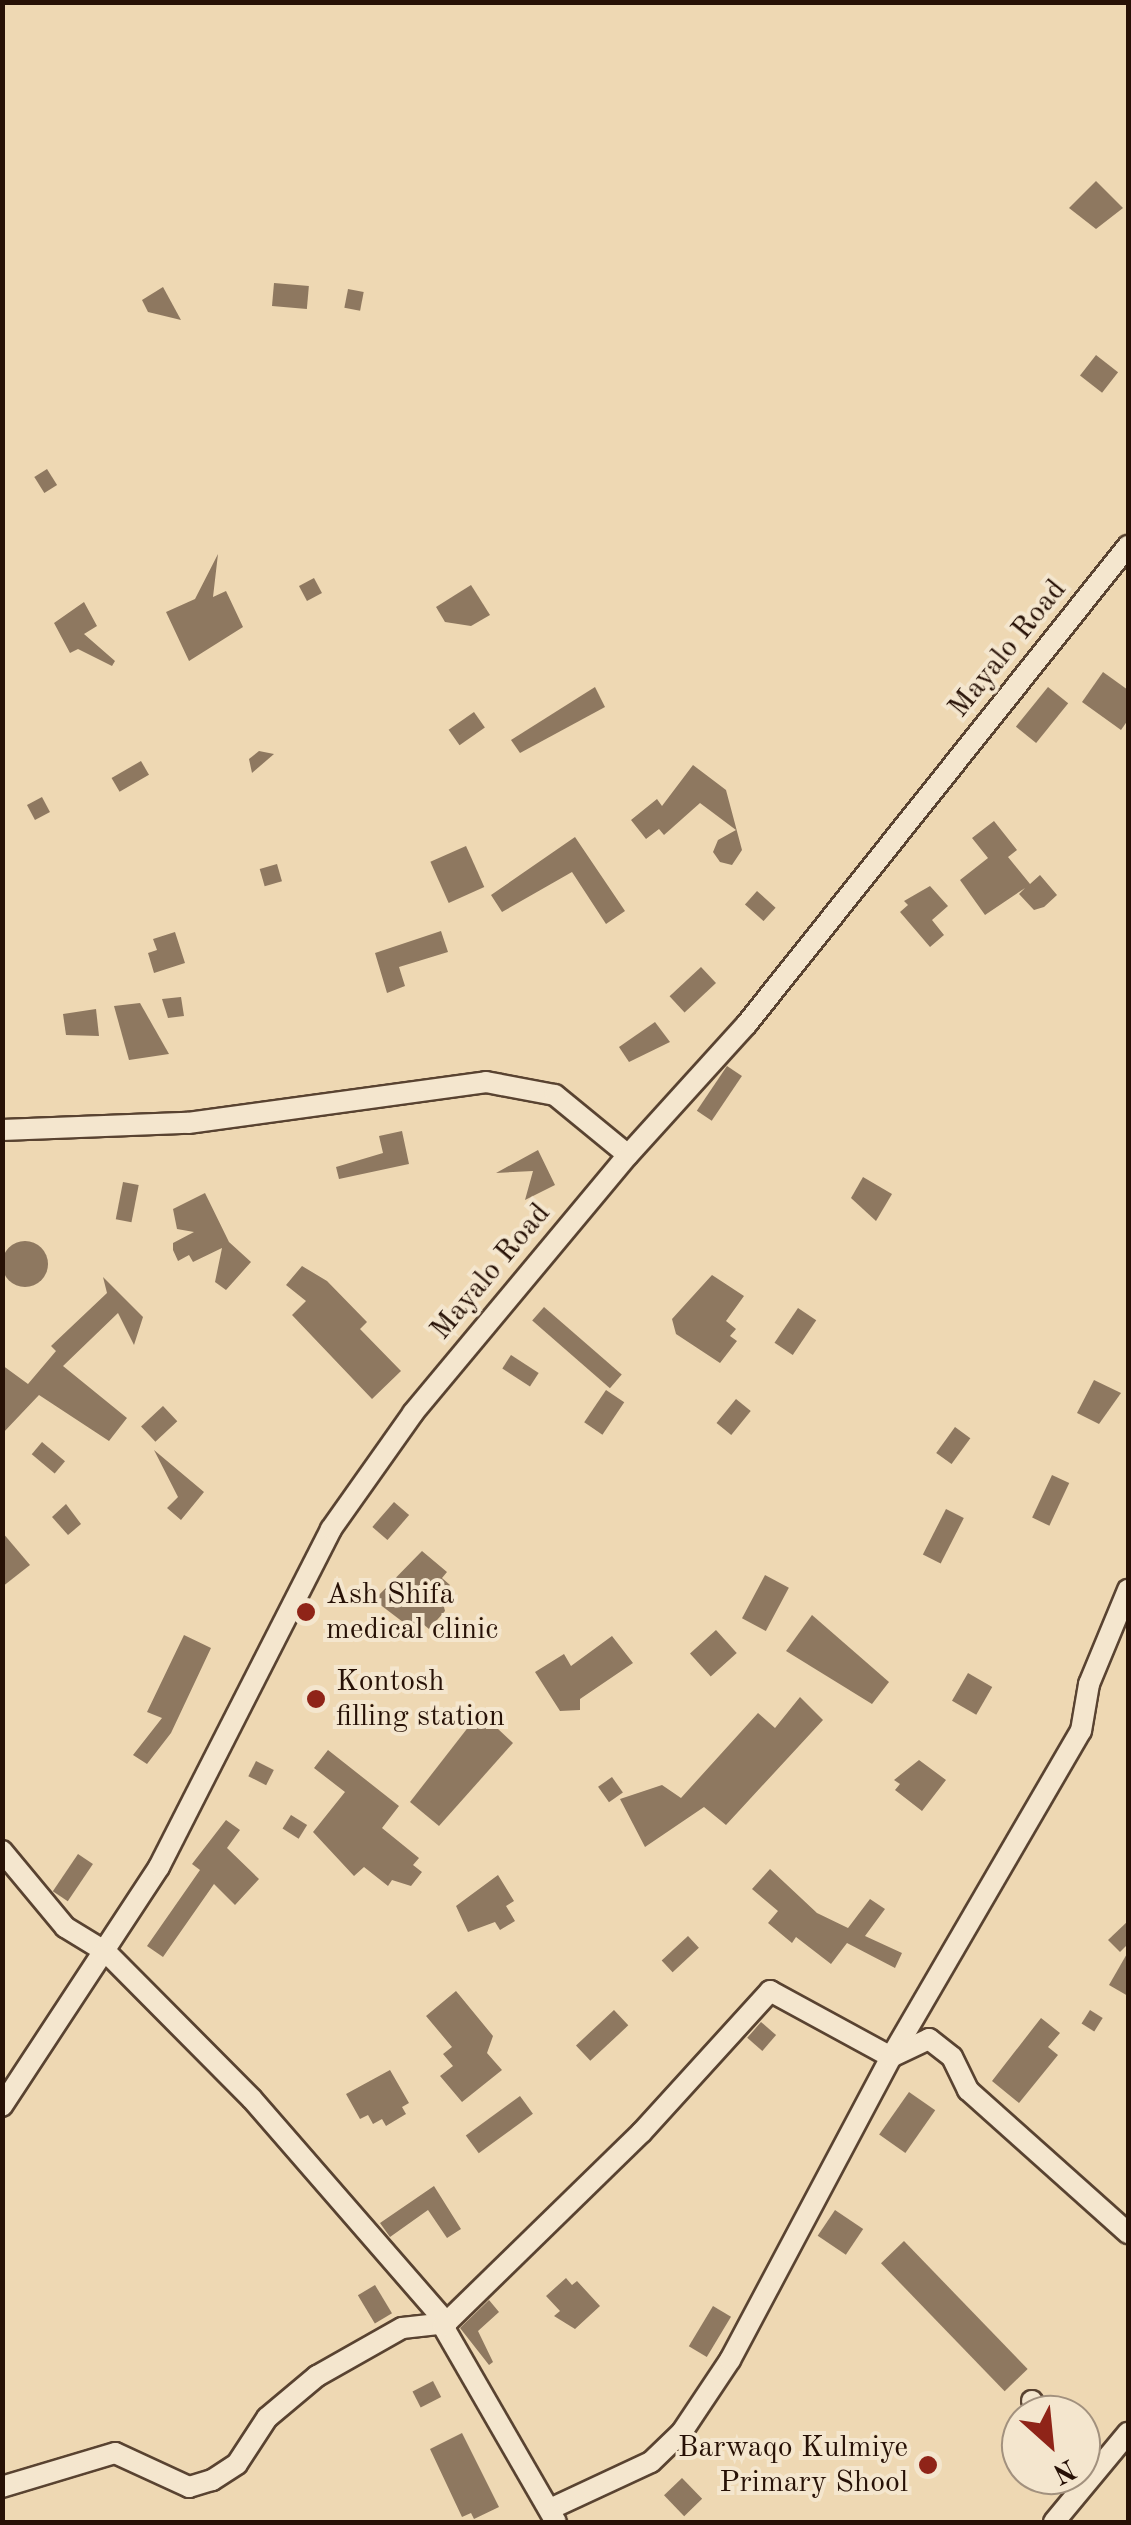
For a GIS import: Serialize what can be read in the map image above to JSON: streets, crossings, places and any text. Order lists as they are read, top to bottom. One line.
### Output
{"streets":{"street":["Mayalo Road"]},"places":["Ash Shifa medical clinic","Kontosh filling station","Barwaqo Kulmiye Primary Shool"],"north":"bottom right"}
